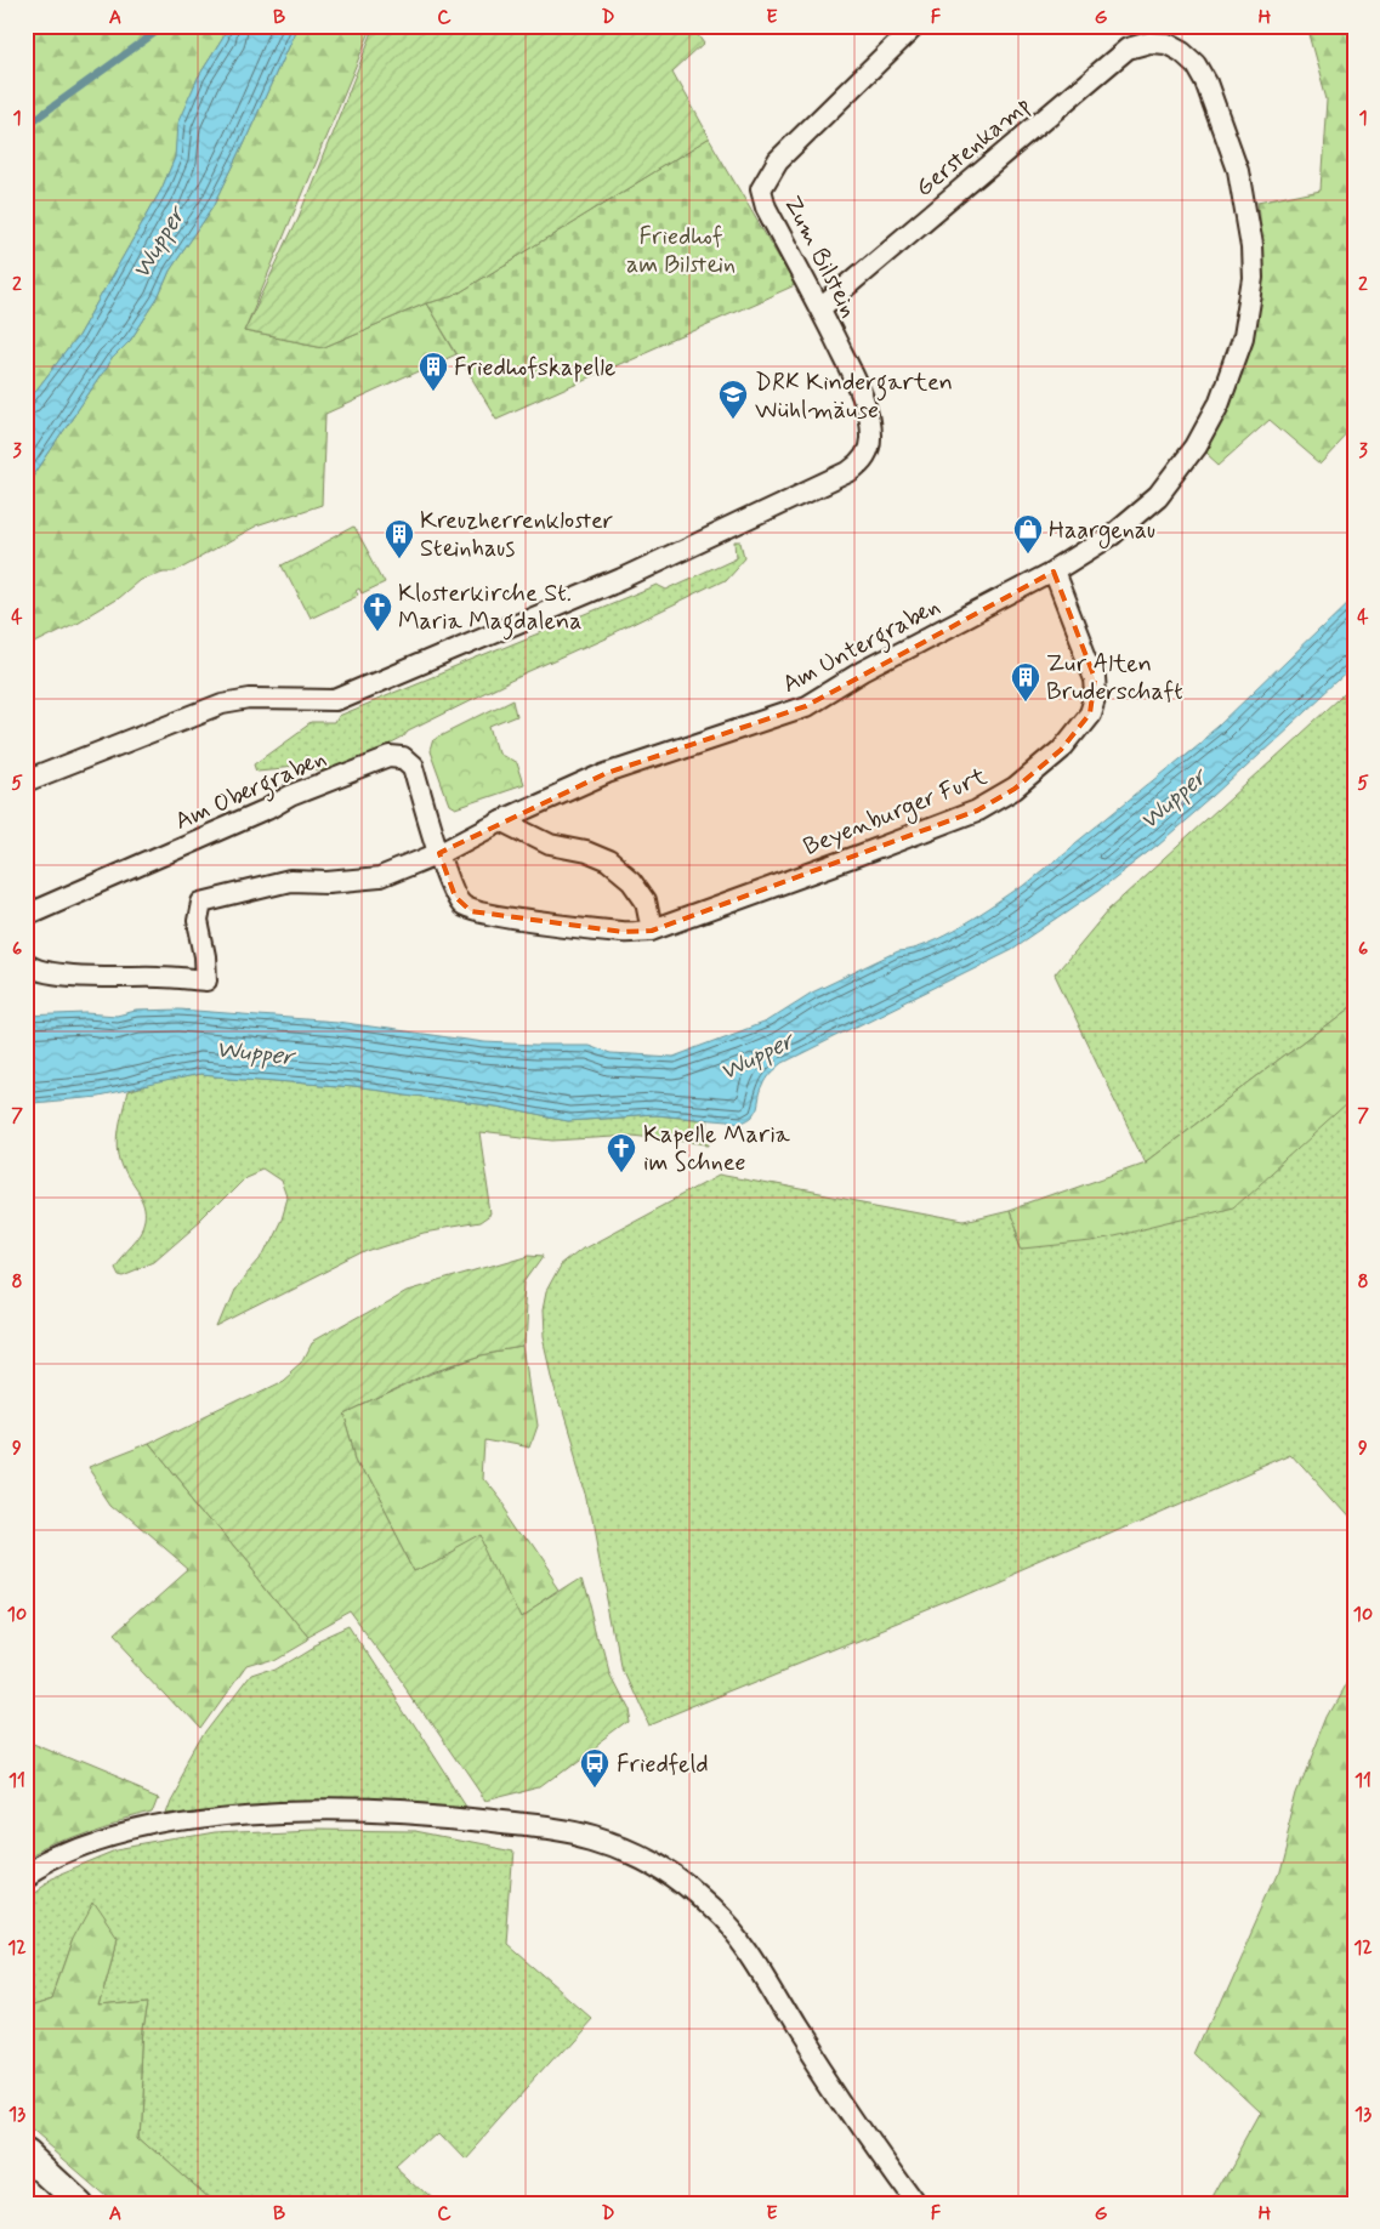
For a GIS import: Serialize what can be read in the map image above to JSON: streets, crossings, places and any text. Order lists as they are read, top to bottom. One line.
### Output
{"streets":{"street":["Gerstenkamp","Zum Bilstein","Am Untergraben","Am Obergraben","Beyenburger Furt"]},"crossings":[["Gerstenkamp","Zum Bilstein"],["Gerstenkamp","Am Untergraben"],["Am Untergraben","Am Obergraben"],["Am Untergraben","Beyenburger Furt"],["Am Obergraben","Beyenburger Furt"]],"water":["Wupper"],"parks":["Friedhof am Bilstein"],"places":{"building":["Friedhofskapelle","Kreuzherrenkloster Steinhaus","Zur Alten Bruderschaft"],"school or university":["DRK Kindergarten Wühlmäuse"],"shop":["Haargenau"],"church":["Klosterkirche St. Maria Magdalena","Kapelle Maria im Schnee"],"bus stop":["Friedfeld"]},"grid":{"columns":["A","B","C","D","E","F","G","H"],"rows":["1","2","3","4","5","6","7","8","9","10","11","12","13"]}}
